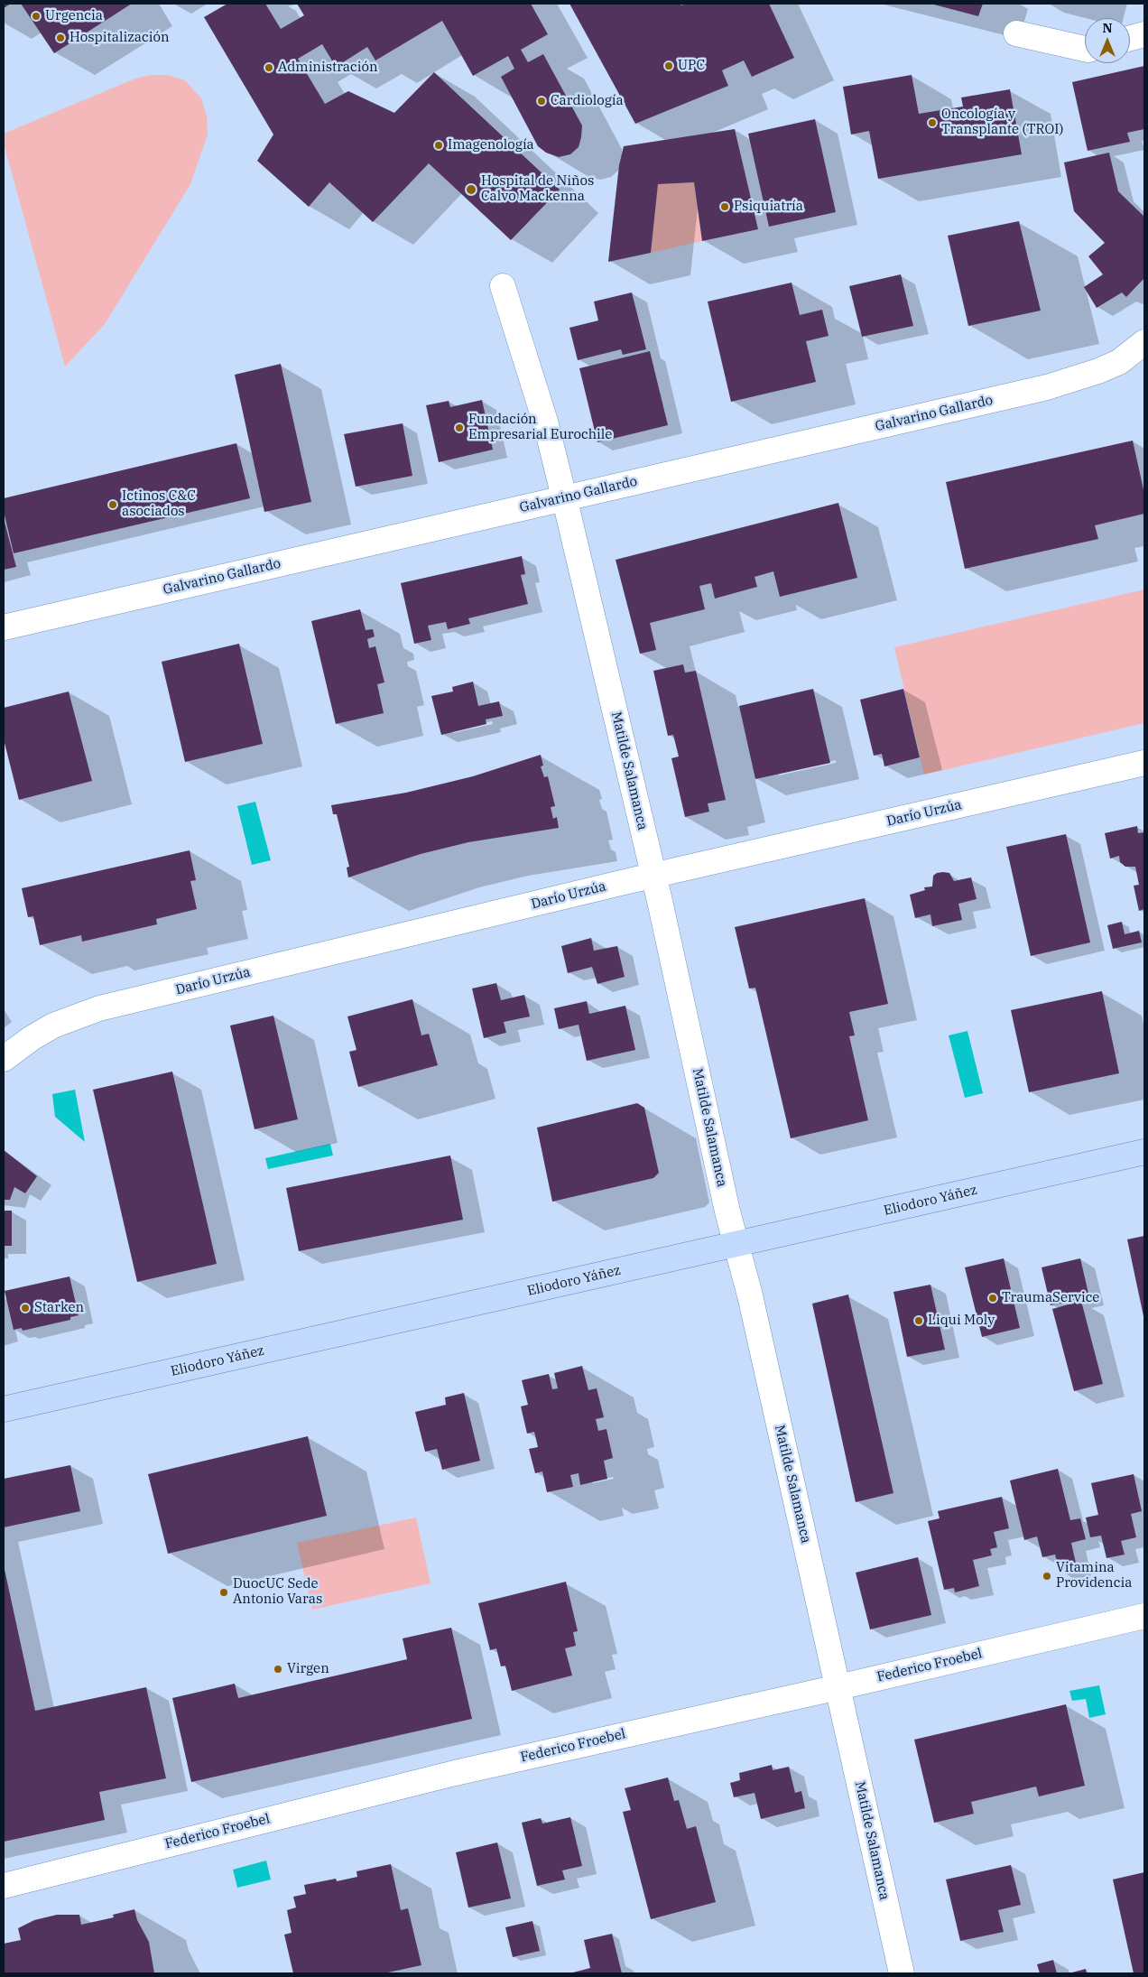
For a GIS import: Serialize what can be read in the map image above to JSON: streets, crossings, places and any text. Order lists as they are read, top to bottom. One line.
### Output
{"streets":{"main road":["Eliodoro Yáñez"],"street":["Galvarino Gallardo","Matilde Salamanca","Darío Urzúa","Federico Froebel"]},"crossings":[["Galvarino Gallardo","Matilde Salamanca"],["Matilde Salamanca","Darío Urzúa"],["Matilde Salamanca","Eliodoro Yáñez"],["Matilde Salamanca","Federico Froebel"]],"places":["Urgencia","Hospitalización","UPC","Administración","Cardiología","Oncología y Transplante (TROI)","Imagenología","Hospital de Niños Calvo Mackenna","Psiquiatría","Fundación Empresarial Eurochile","Ictinos C&C asociados","TraumaService","Starken","Liqui Moly","Vitamina Providencia","DuocUC Sede Antonio Varas","Virgen"],"north":"top"}
